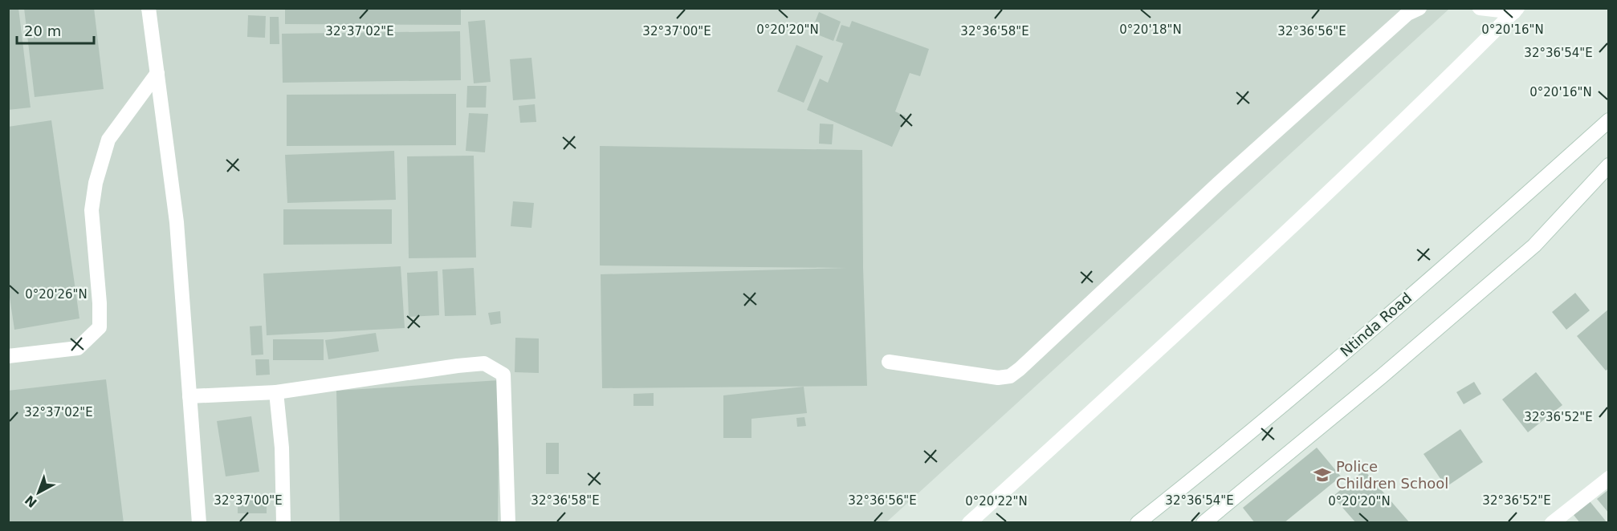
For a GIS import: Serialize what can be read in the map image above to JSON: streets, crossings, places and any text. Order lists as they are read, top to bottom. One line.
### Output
{"streets":{"main road":["Ntinda Road"]},"places":{"school or university":["Police Children School"]},"scale_bar":"20 m","north":"bottom left","coordinates":["0°20'18\"N","0°20'20\"N","0°20'16\"N","32°36'56\"E","32°37'02\"E","32°37'00\"E","32°36'58\"E","32°36'54\"E","0°20'26\"N","32°36'52\"E","0°20'22\"N"]}
